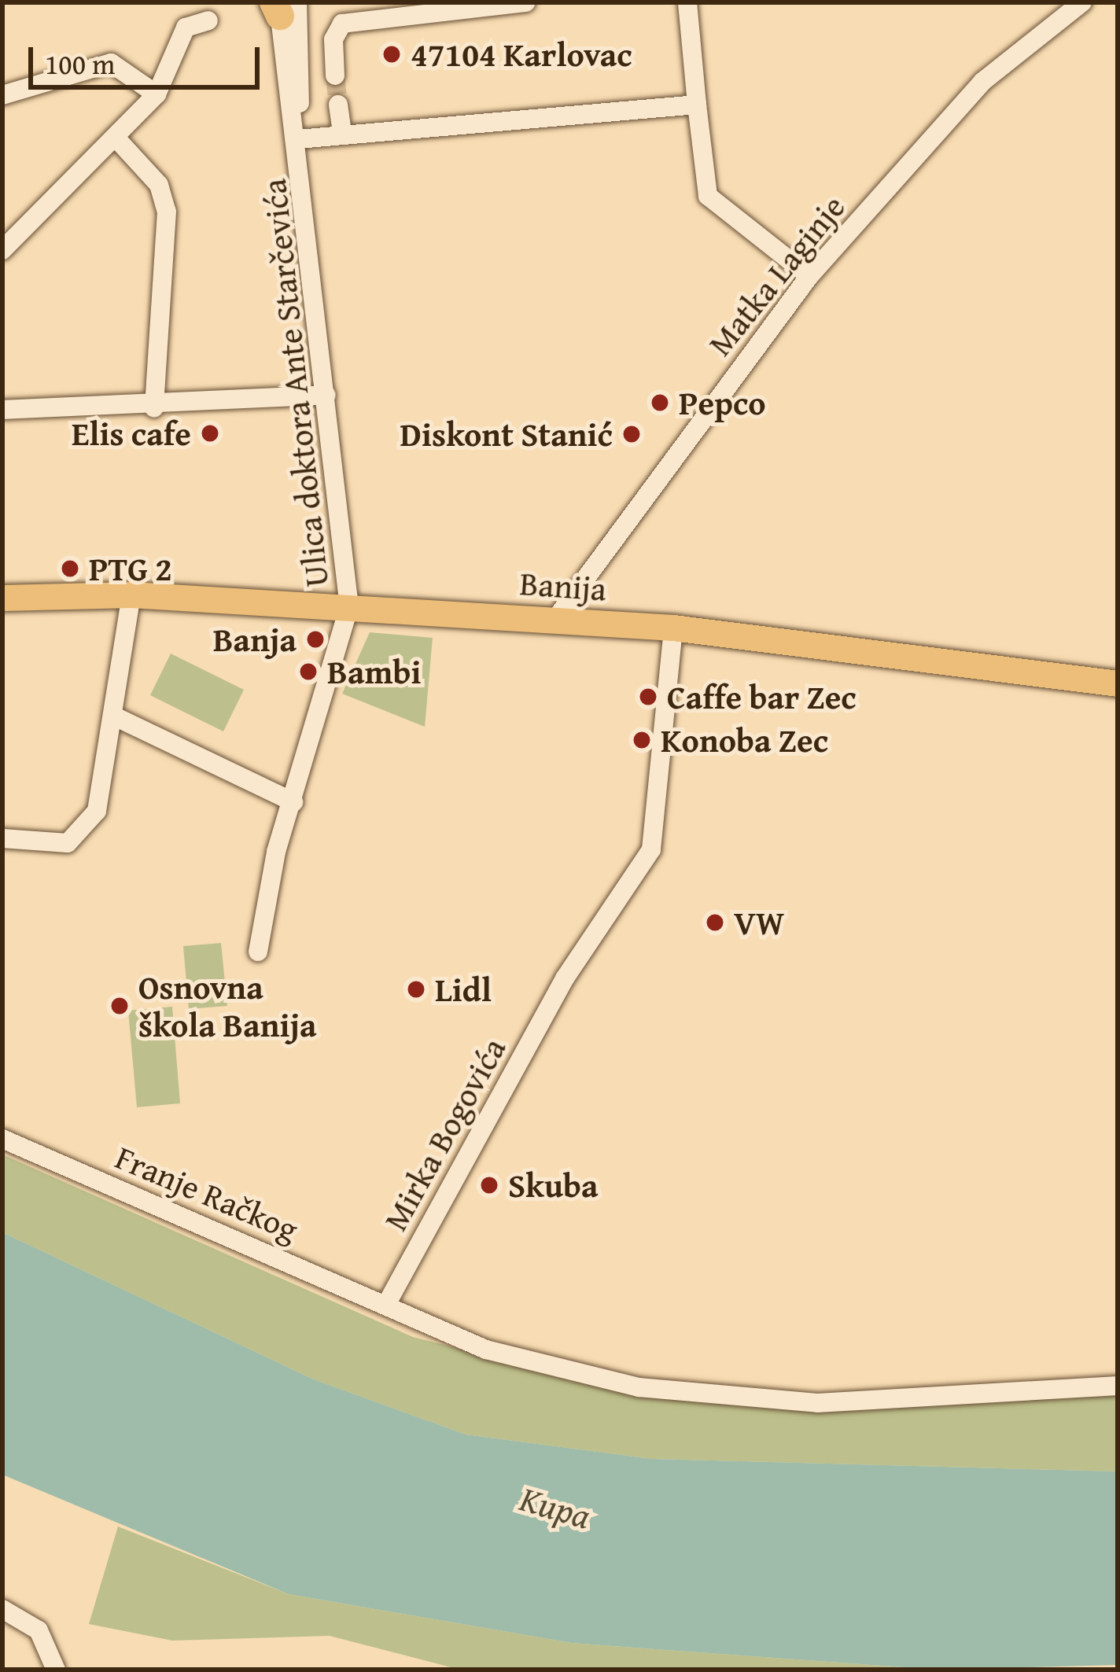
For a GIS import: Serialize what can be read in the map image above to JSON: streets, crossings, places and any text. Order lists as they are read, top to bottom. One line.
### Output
{"streets":{"main road":["Banija"],"street":["Matka Laginje","Ulica doktora Ante Starčevića","Mirka Bogovića","Franje Račkog"]},"crossings":[["Matka Laginje","Banija"],["Ulica doktora Ante Starčevića","Banija"],["Banija","Mirka Bogovića"],["Mirka Bogovića","Franje Račkog"]],"water":["Kupa"],"places":["47104 Karlovac","Pepco","Elis cafe","Diskont Stanić","PTG 2","Banja","Bambi","Caffe bar Zec","Konoba Zec","VW","Lidl","Osnovna škola Banija","Skuba"],"scale_bar":"100 m"}
